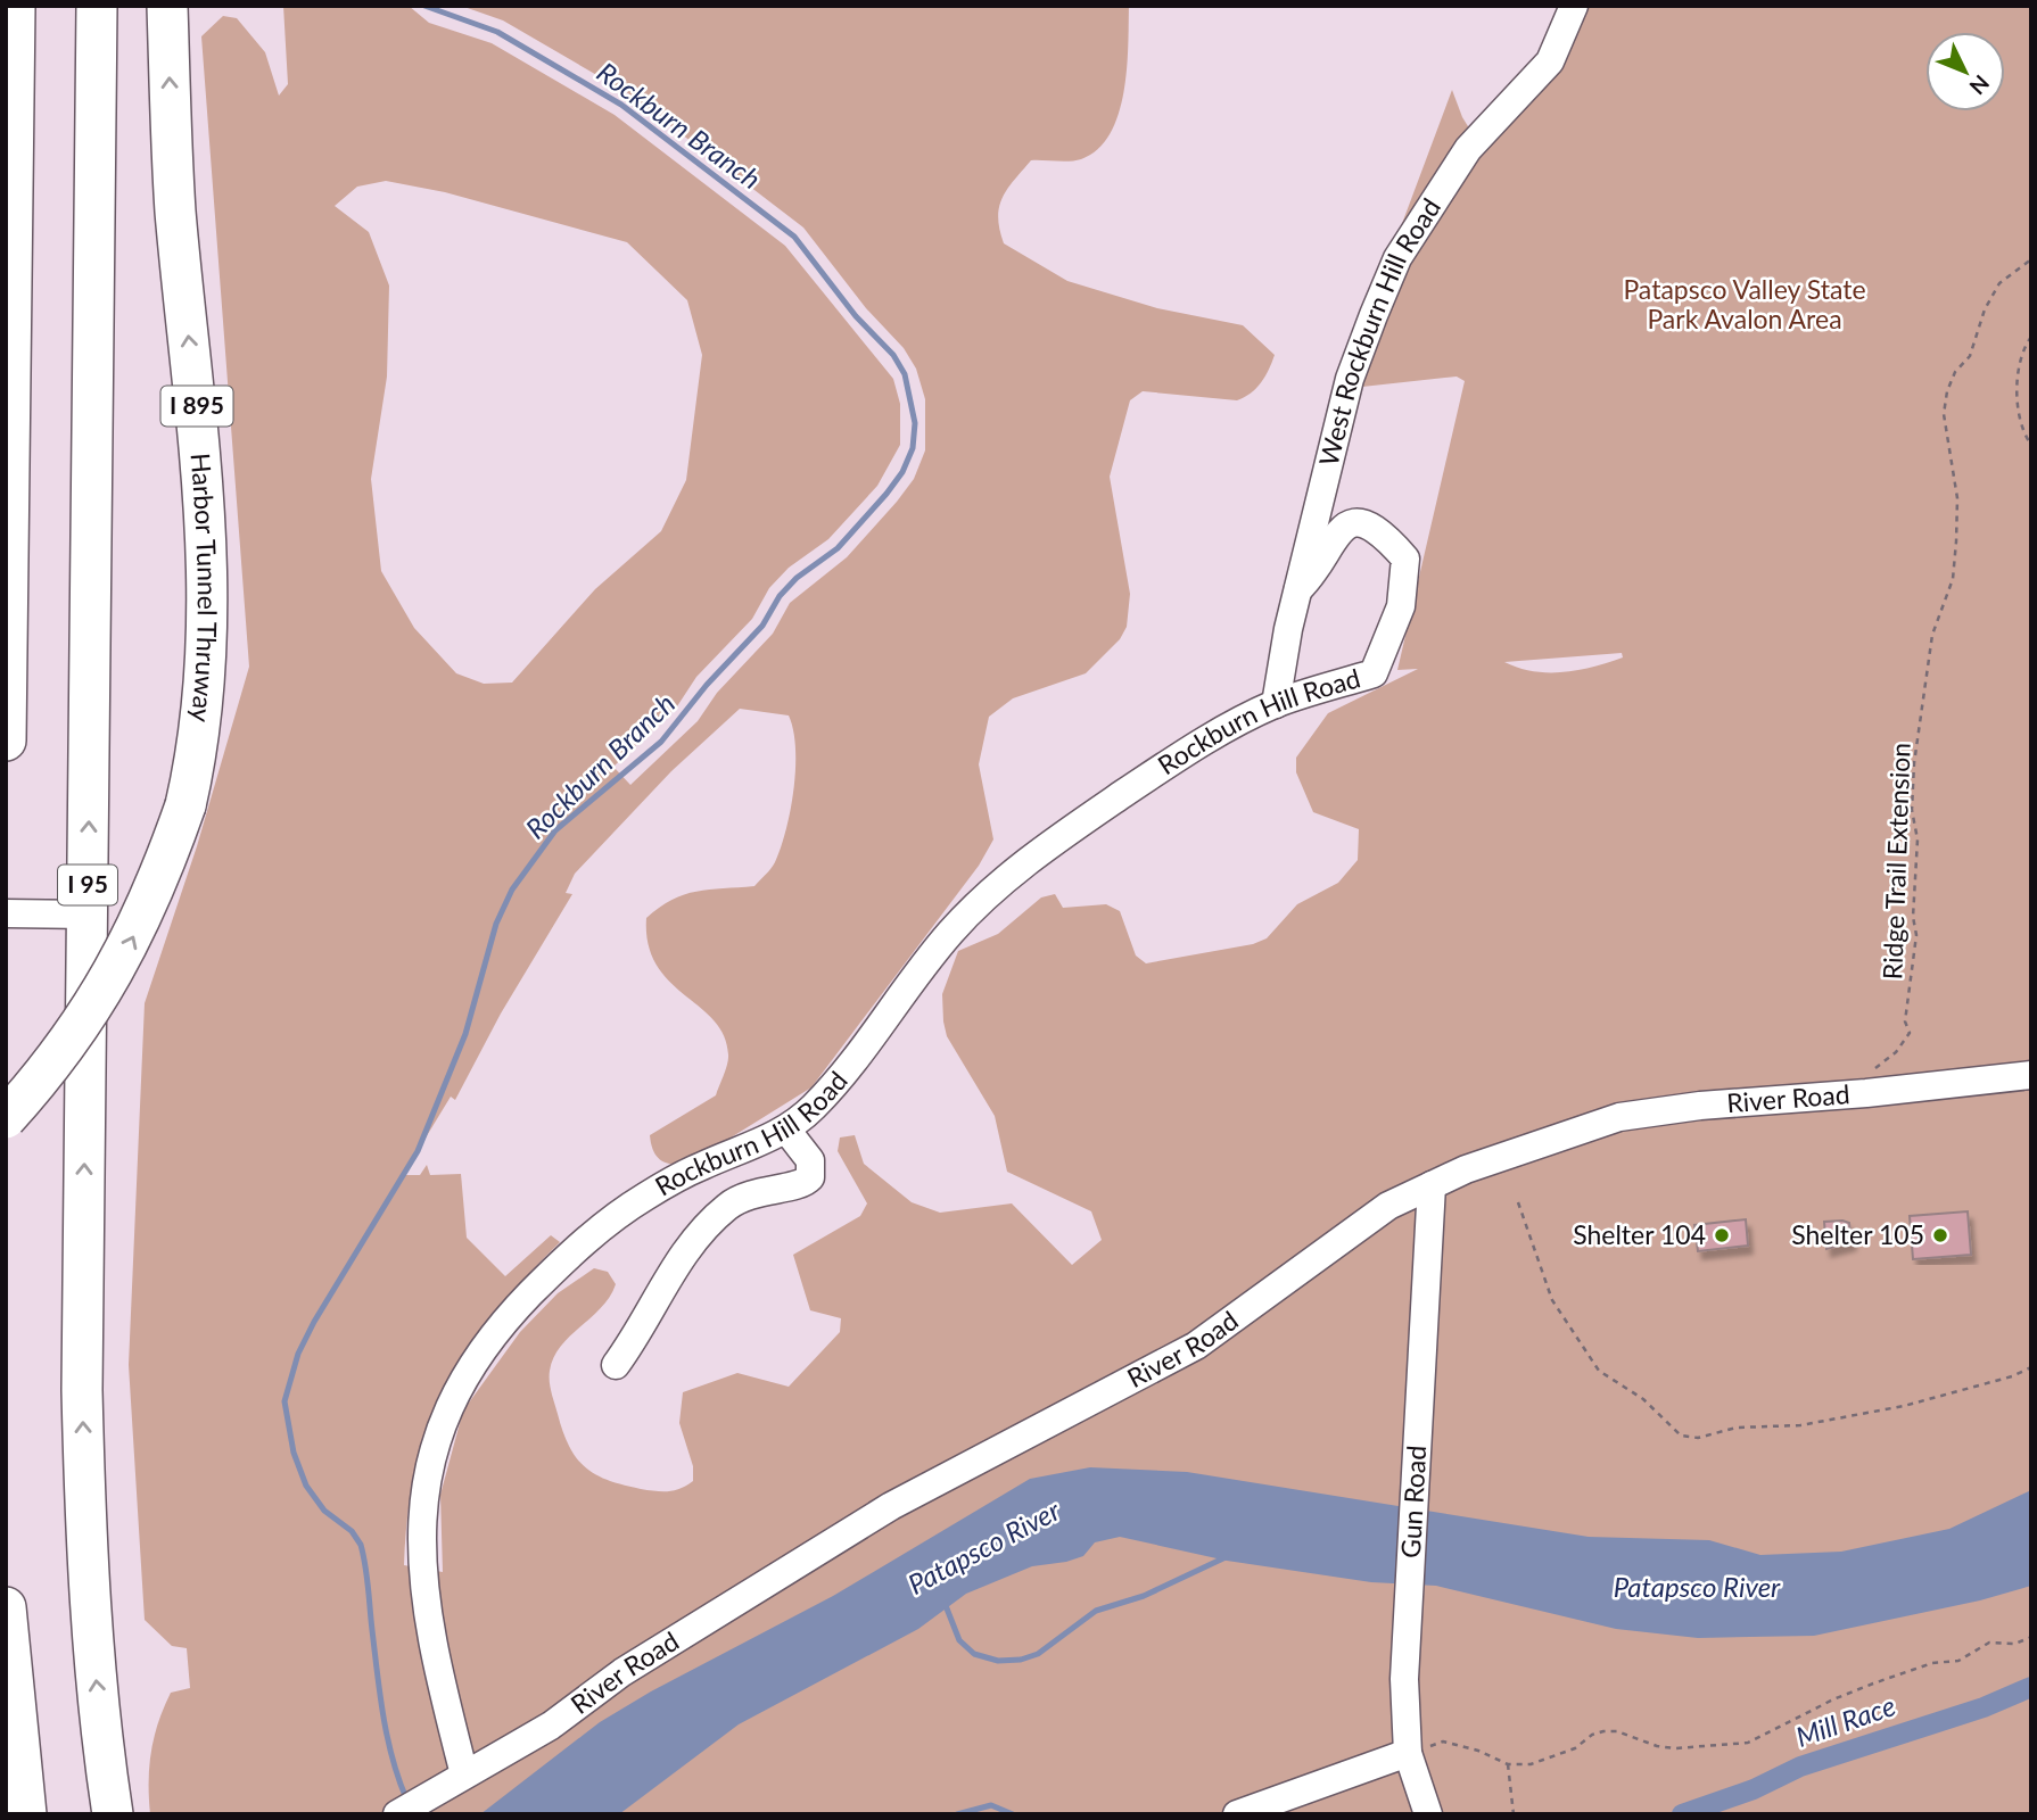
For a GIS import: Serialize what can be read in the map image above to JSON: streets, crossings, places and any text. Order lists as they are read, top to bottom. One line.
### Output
{"streets":{"highway":["I 895","Harbor Tunnel Thruway","I 95"],"street":["West Rockburn Hill Road","Rockburn Hill Road","River Road","Gun Road"],"path":["Ridge Trail Extension"]},"crossings":[["West Rockburn Hill Road","Rockburn Hill Road"],["Rockburn Hill Road","River Road"],["River Road","Gun Road"]],"water":["Rockburn Branch","Patapsco River","Mill Race"],"parks":["Patapsco Valley State Park Avalon Area"],"places":["Shelter 104","Shelter 105"],"north":"bottom right"}
